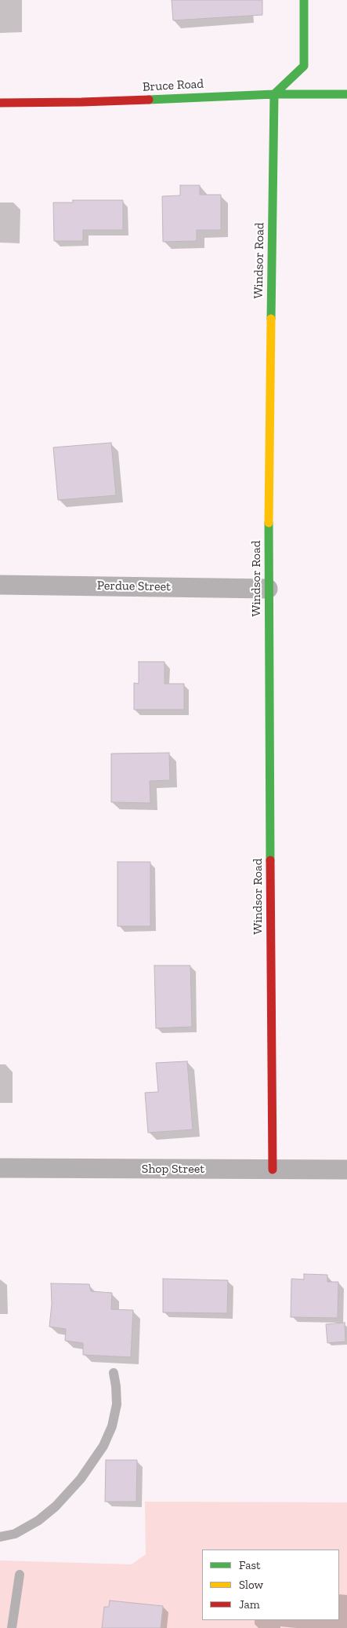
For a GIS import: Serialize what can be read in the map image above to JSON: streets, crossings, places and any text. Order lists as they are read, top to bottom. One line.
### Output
{"streets":{"street":["Bruce Road","Windsor Road","Perdue Street","Shop Street"]},"crossings":[["Bruce Road","Windsor Road"],["Windsor Road","Perdue Street"],["Windsor Road","Shop Street"]],"legend":["Fast","Slow","Jam"]}
